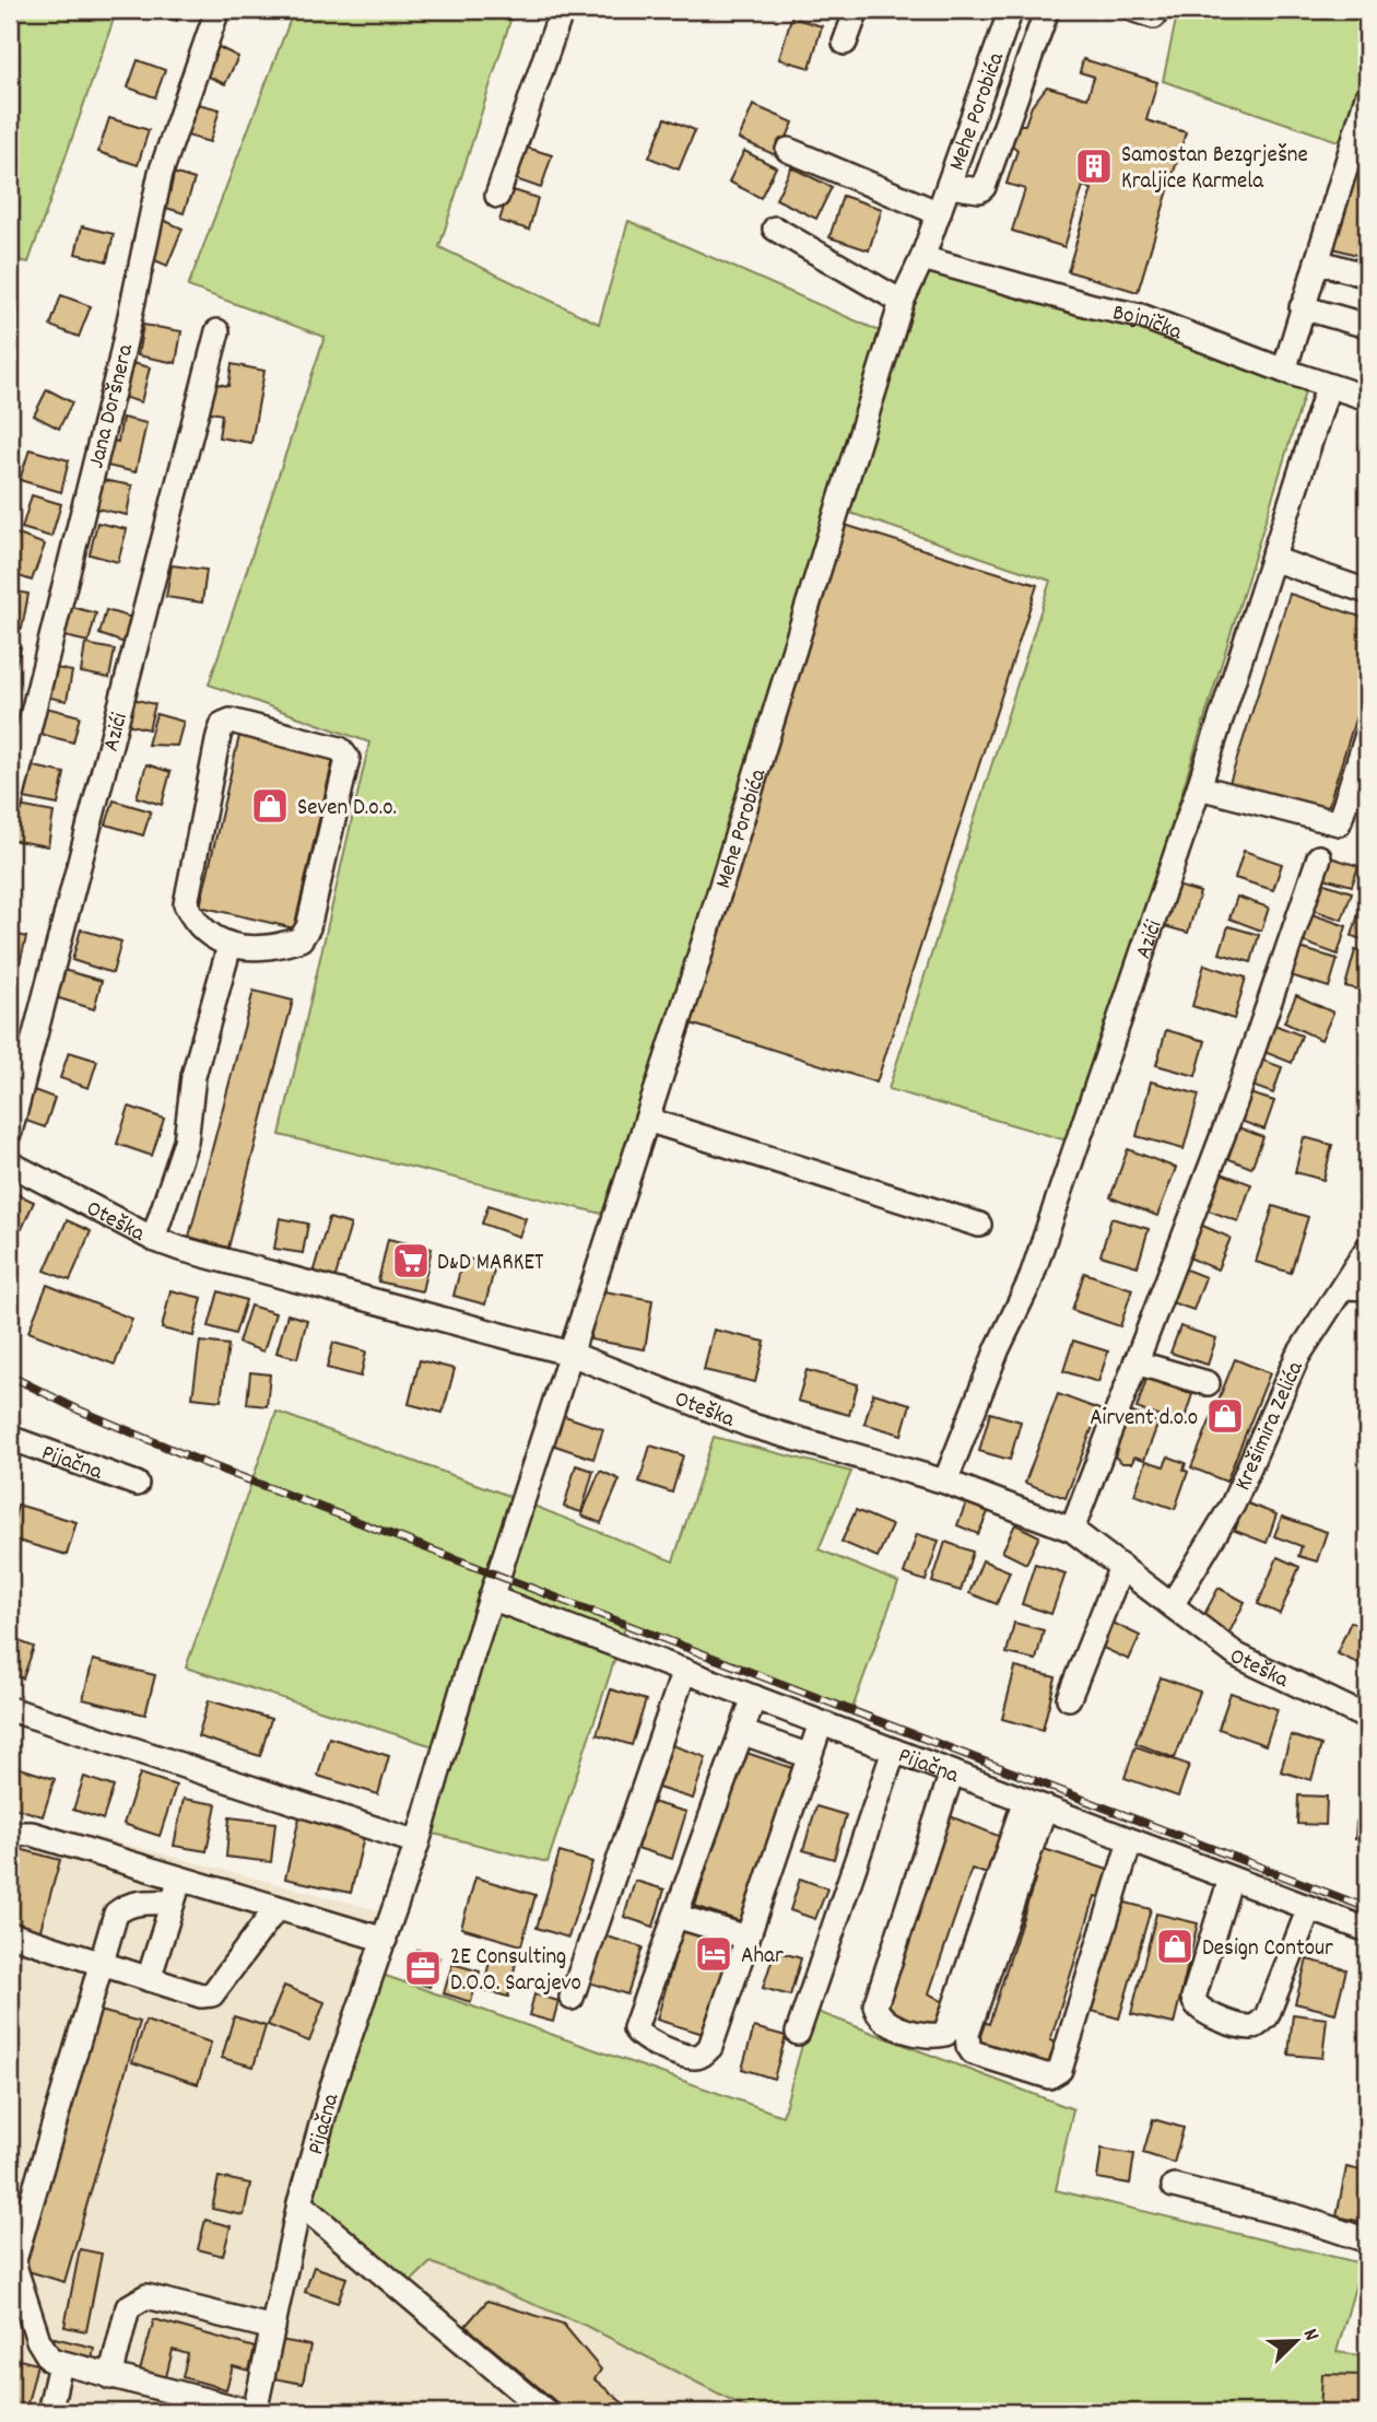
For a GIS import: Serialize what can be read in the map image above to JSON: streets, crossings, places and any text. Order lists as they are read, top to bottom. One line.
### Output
{"streets":{"street":["Mehe Porobića","Bojnička","Jana Doršnera","Azići","Oteška","Krešimira Zelića","Pijačna"]},"crossings":[["Mehe Porobića","Bojnička"],["Mehe Porobića","Oteška"],["Mehe Porobića","Pijačna"],["Bojnička","Azići"],["Azići","Oteška"],["Oteška","Krešimira Zelića"],["Oteška","Pijačna"]],"places":{"building":["Samostan Bezgrješne Kraljice Karmela"],"shop":["Seven D.o.o.","Airvent d.o.o","Design Contour"],"supermarket":["D&D MARKET"],"hotel":["Ahar"],"office":["2E Consulting D.O.O. Sarajevo"]},"north":"top right"}
